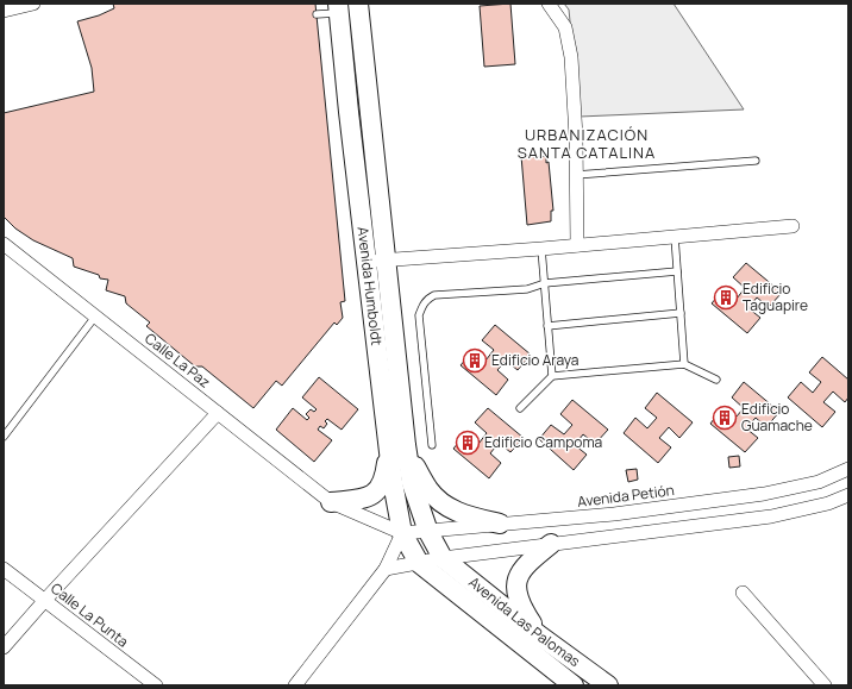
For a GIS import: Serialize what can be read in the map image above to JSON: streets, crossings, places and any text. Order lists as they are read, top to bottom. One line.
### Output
{"streets":{"main road":["Avenida Humboldt","Avenida Las Palomas"],"street":["Calle La Paz","Avenida Petión","Calle La Punta"]},"crossings":[["Avenida Humboldt","Calle La Paz"],["Avenida Humboldt","Avenida Petión"],["Avenida Humboldt","Avenida Las Palomas"],["Calle La Paz","Avenida Petión"]],"districts":["URBANIZACIÓN SANTA CATALINA"],"places":{"building":["Edificio Taguapire","Edificio Araya","Edificio Guamache","Edificio Campoma"]}}
